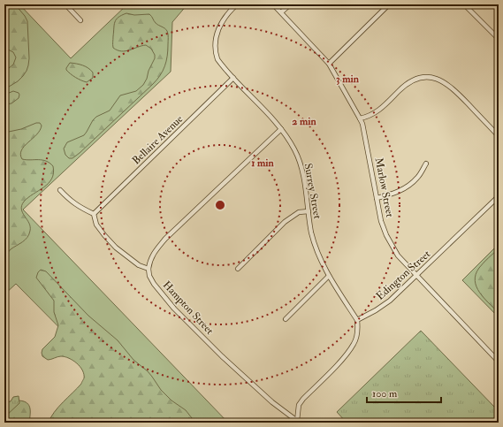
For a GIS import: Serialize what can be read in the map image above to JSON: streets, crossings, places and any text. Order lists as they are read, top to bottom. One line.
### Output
{"streets":{"street":["Bellaire Avenue","Marlow Street","Surrey Street","Edington Street","Hampton Street"]},"crossings":[["Bellaire Avenue","Surrey Street"],["Marlow Street","Edington Street"],["Surrey Street","Edington Street"]],"scale_bar":"100 m","rings":["3 min","2 min","1 min"]}
